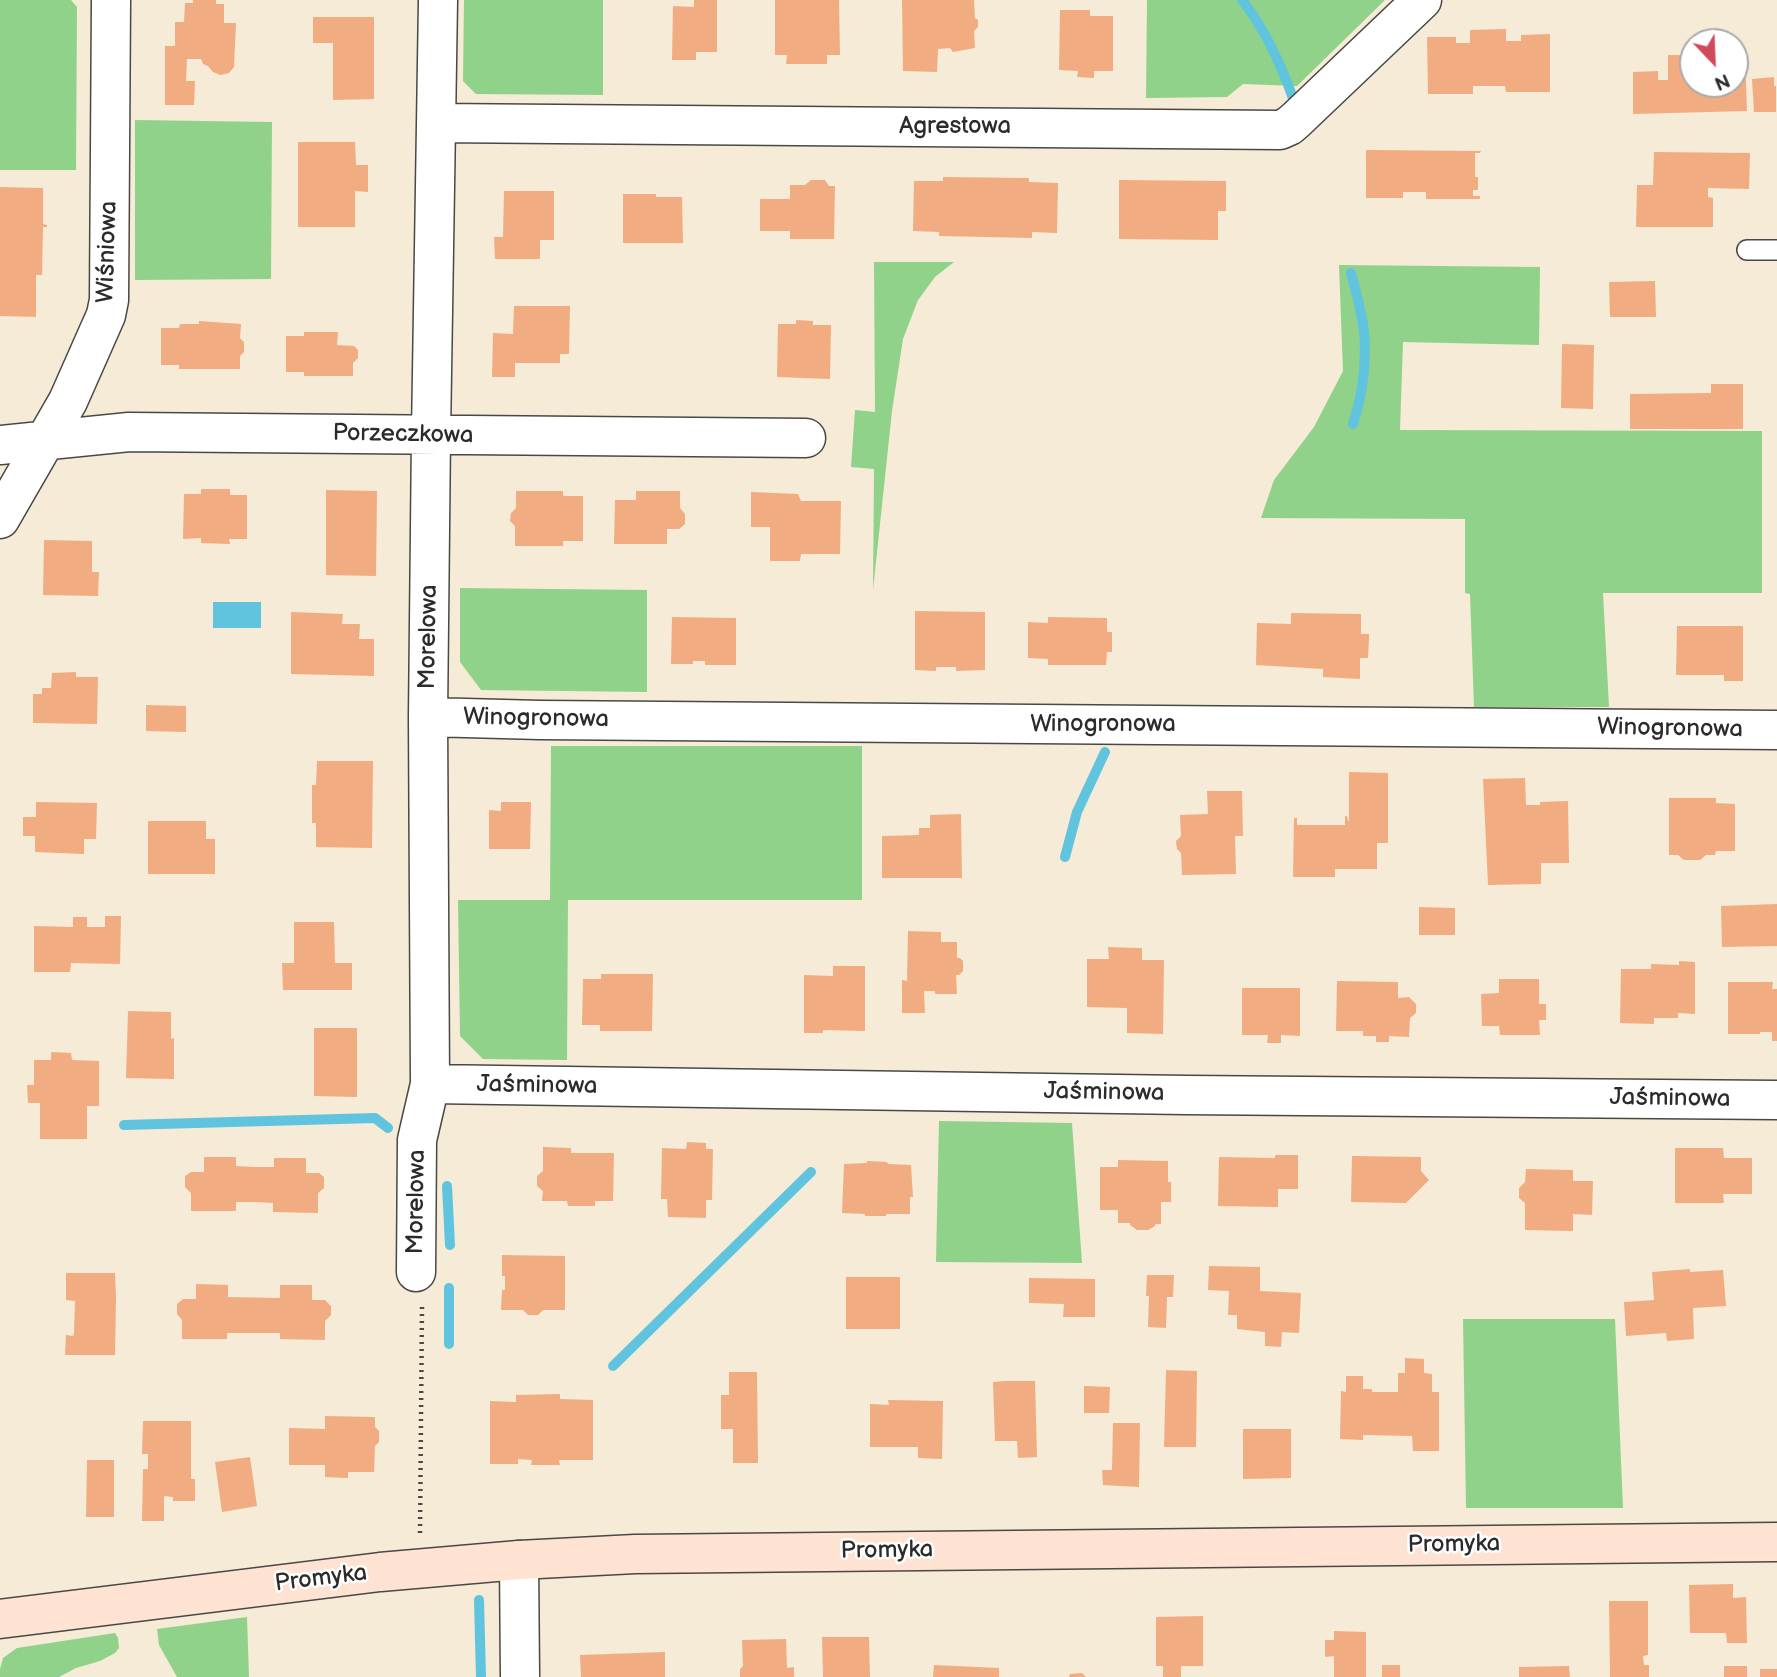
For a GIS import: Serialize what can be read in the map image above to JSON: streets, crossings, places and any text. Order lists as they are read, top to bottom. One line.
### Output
{"streets":{"street":["Agrestowa","Wiśniowa","Porzeczkowa","Morelowa","Winogronowa","Jaśminowa","Promyka"]},"crossings":[["Agrestowa","Morelowa"],["Wiśniowa","Porzeczkowa"],["Porzeczkowa","Morelowa"],["Morelowa","Winogronowa"],["Morelowa","Jaśminowa"]],"north":"bottom right"}
